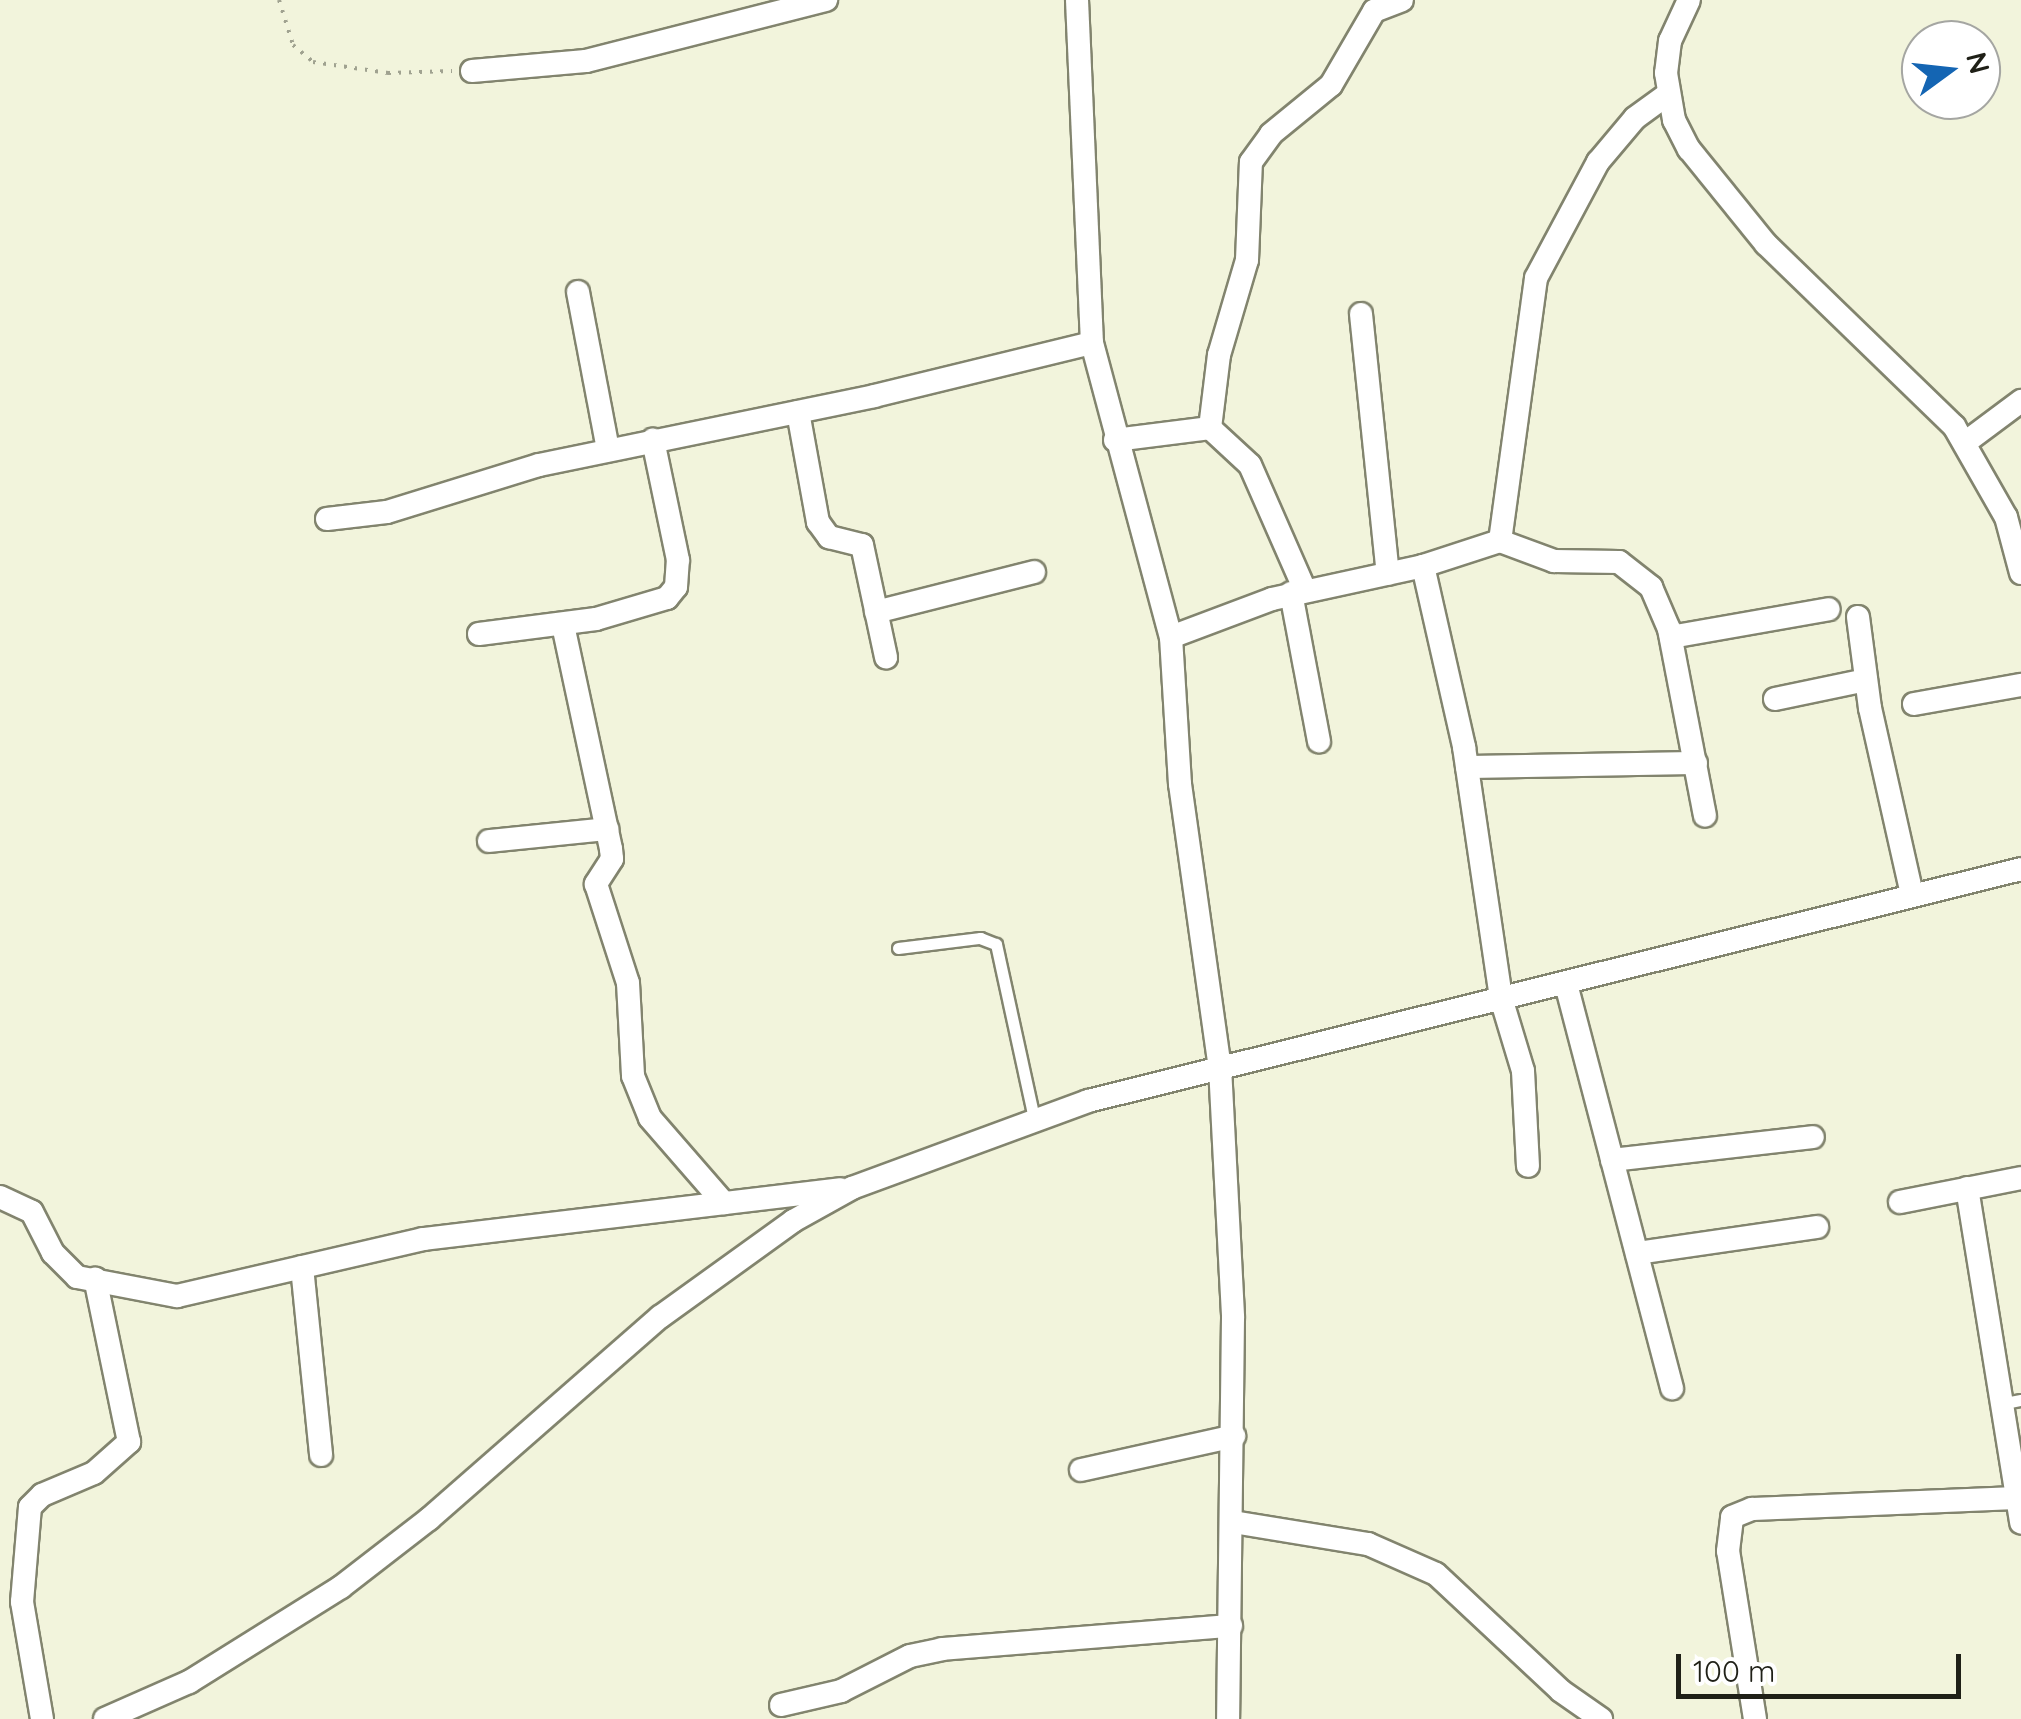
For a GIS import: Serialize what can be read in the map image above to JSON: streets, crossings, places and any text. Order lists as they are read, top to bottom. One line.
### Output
{"scale_bar":"100 m","north":"right"}
